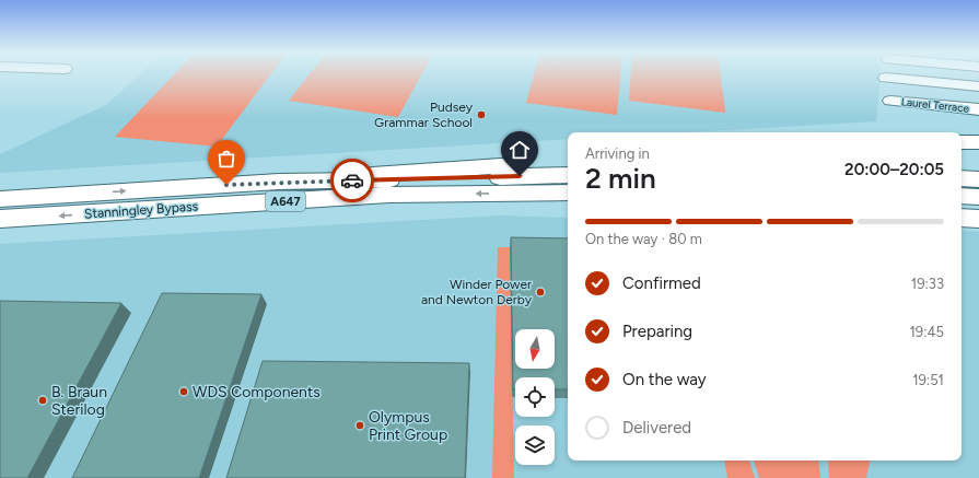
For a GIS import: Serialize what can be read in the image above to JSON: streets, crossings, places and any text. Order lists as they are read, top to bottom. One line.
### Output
{"streets":{"highway":["A647","Stanningley Bypass"],"street":["Laurel Terrace"]},"places":["Pudsey Grammar School","Winder Power and Newton Derby","WDS Components","B. Braun Sterilog","Olympus Print Group"],"north":"bottom","page":{"heading":["2 min","Arriving in","20:00–20:05"],"bar":"On the way · 80 m","list":[["Confirmed","19:33"],["Preparing","19:45"],["On the way","19:51"],"Delivered"]}}
